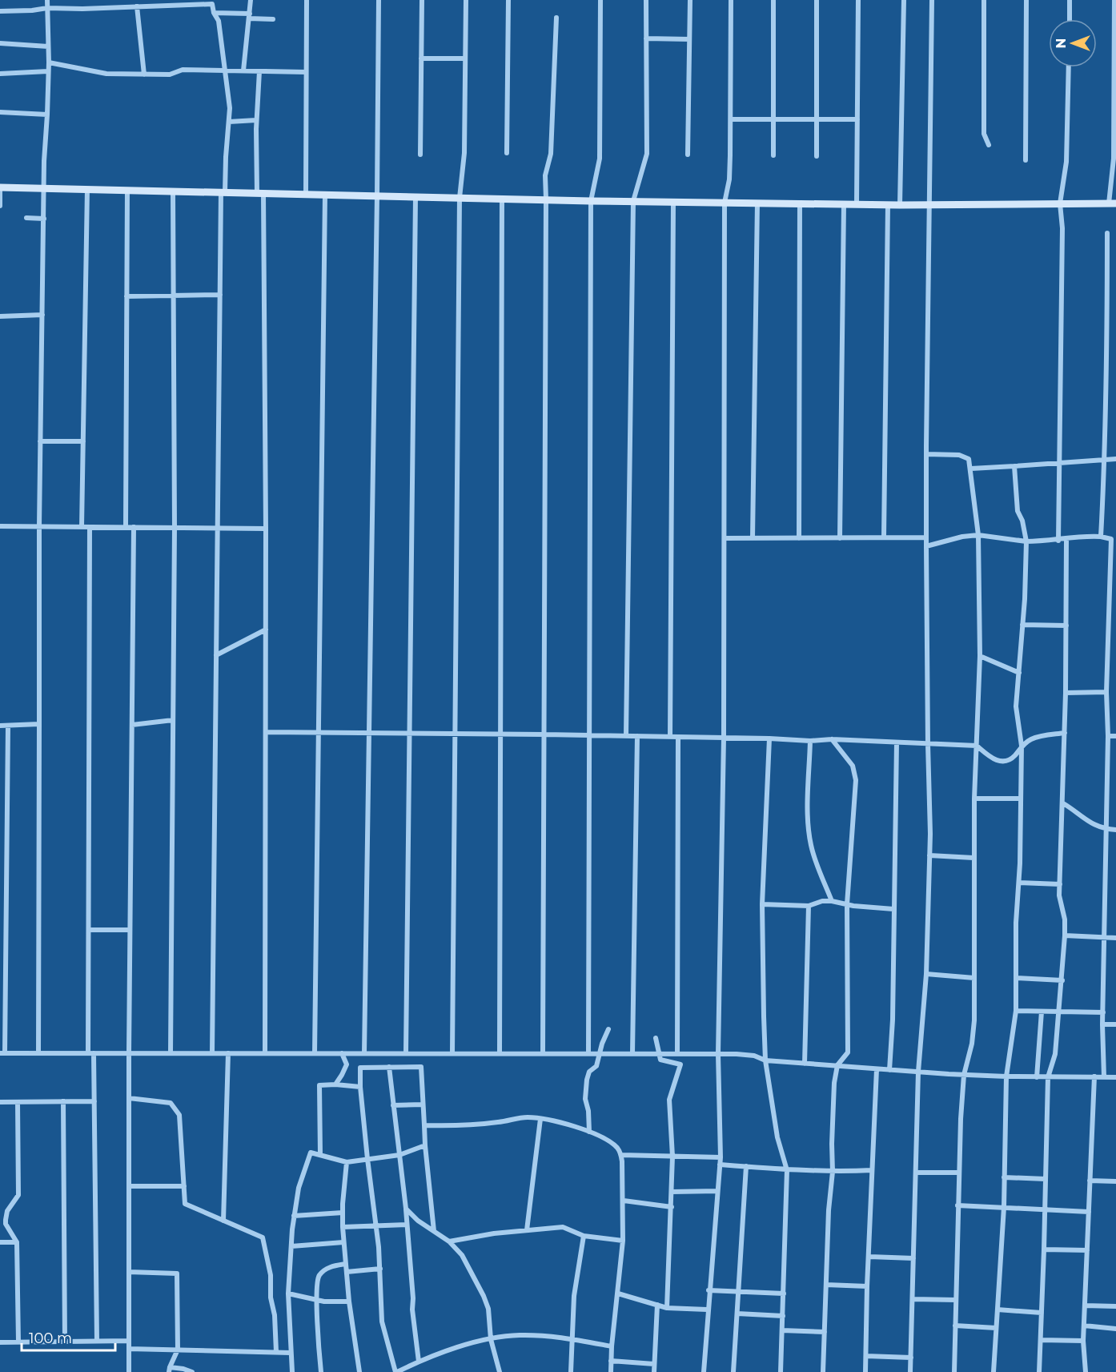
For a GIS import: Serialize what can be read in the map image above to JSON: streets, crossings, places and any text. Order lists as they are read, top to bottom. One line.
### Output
{"scale_bar":"100 m","north":"left"}
